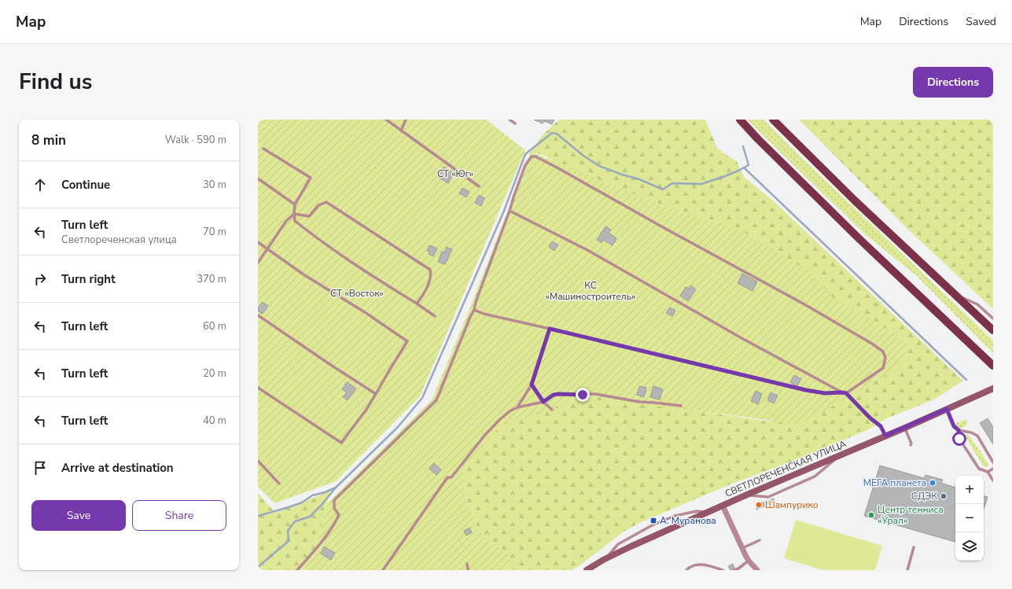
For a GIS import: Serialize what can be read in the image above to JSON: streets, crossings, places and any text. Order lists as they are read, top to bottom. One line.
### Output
{"streets":{"main road":["СВЕТЛОРЕЧЕНСКАЯ УЛИЦА"]},"parks":["СТ «Юг»","КС «Машиностроитель»","СТ «Восток»"],"places":{"other":["МЕГА планета","СДЭК","Шампурико","Центр тенниса «Урал»"],"transit":["А. Муранова"]},"page":{"header":"Map","nav":["Map","Directions","Saved"],"title":"Find us","buttons":["Directions",["Save","Share"]],"heading":["8 min","Walk · 590 m"],"list":[["Continue","30 m"],["Turn left","Светлореченская улица","70 m"],["Turn right","370 m"],["Turn left","60 m"],["Turn left","20 m"],["Turn left","40 m"],"Arrive at destination"],"map_buttons":["+","−"]}}
